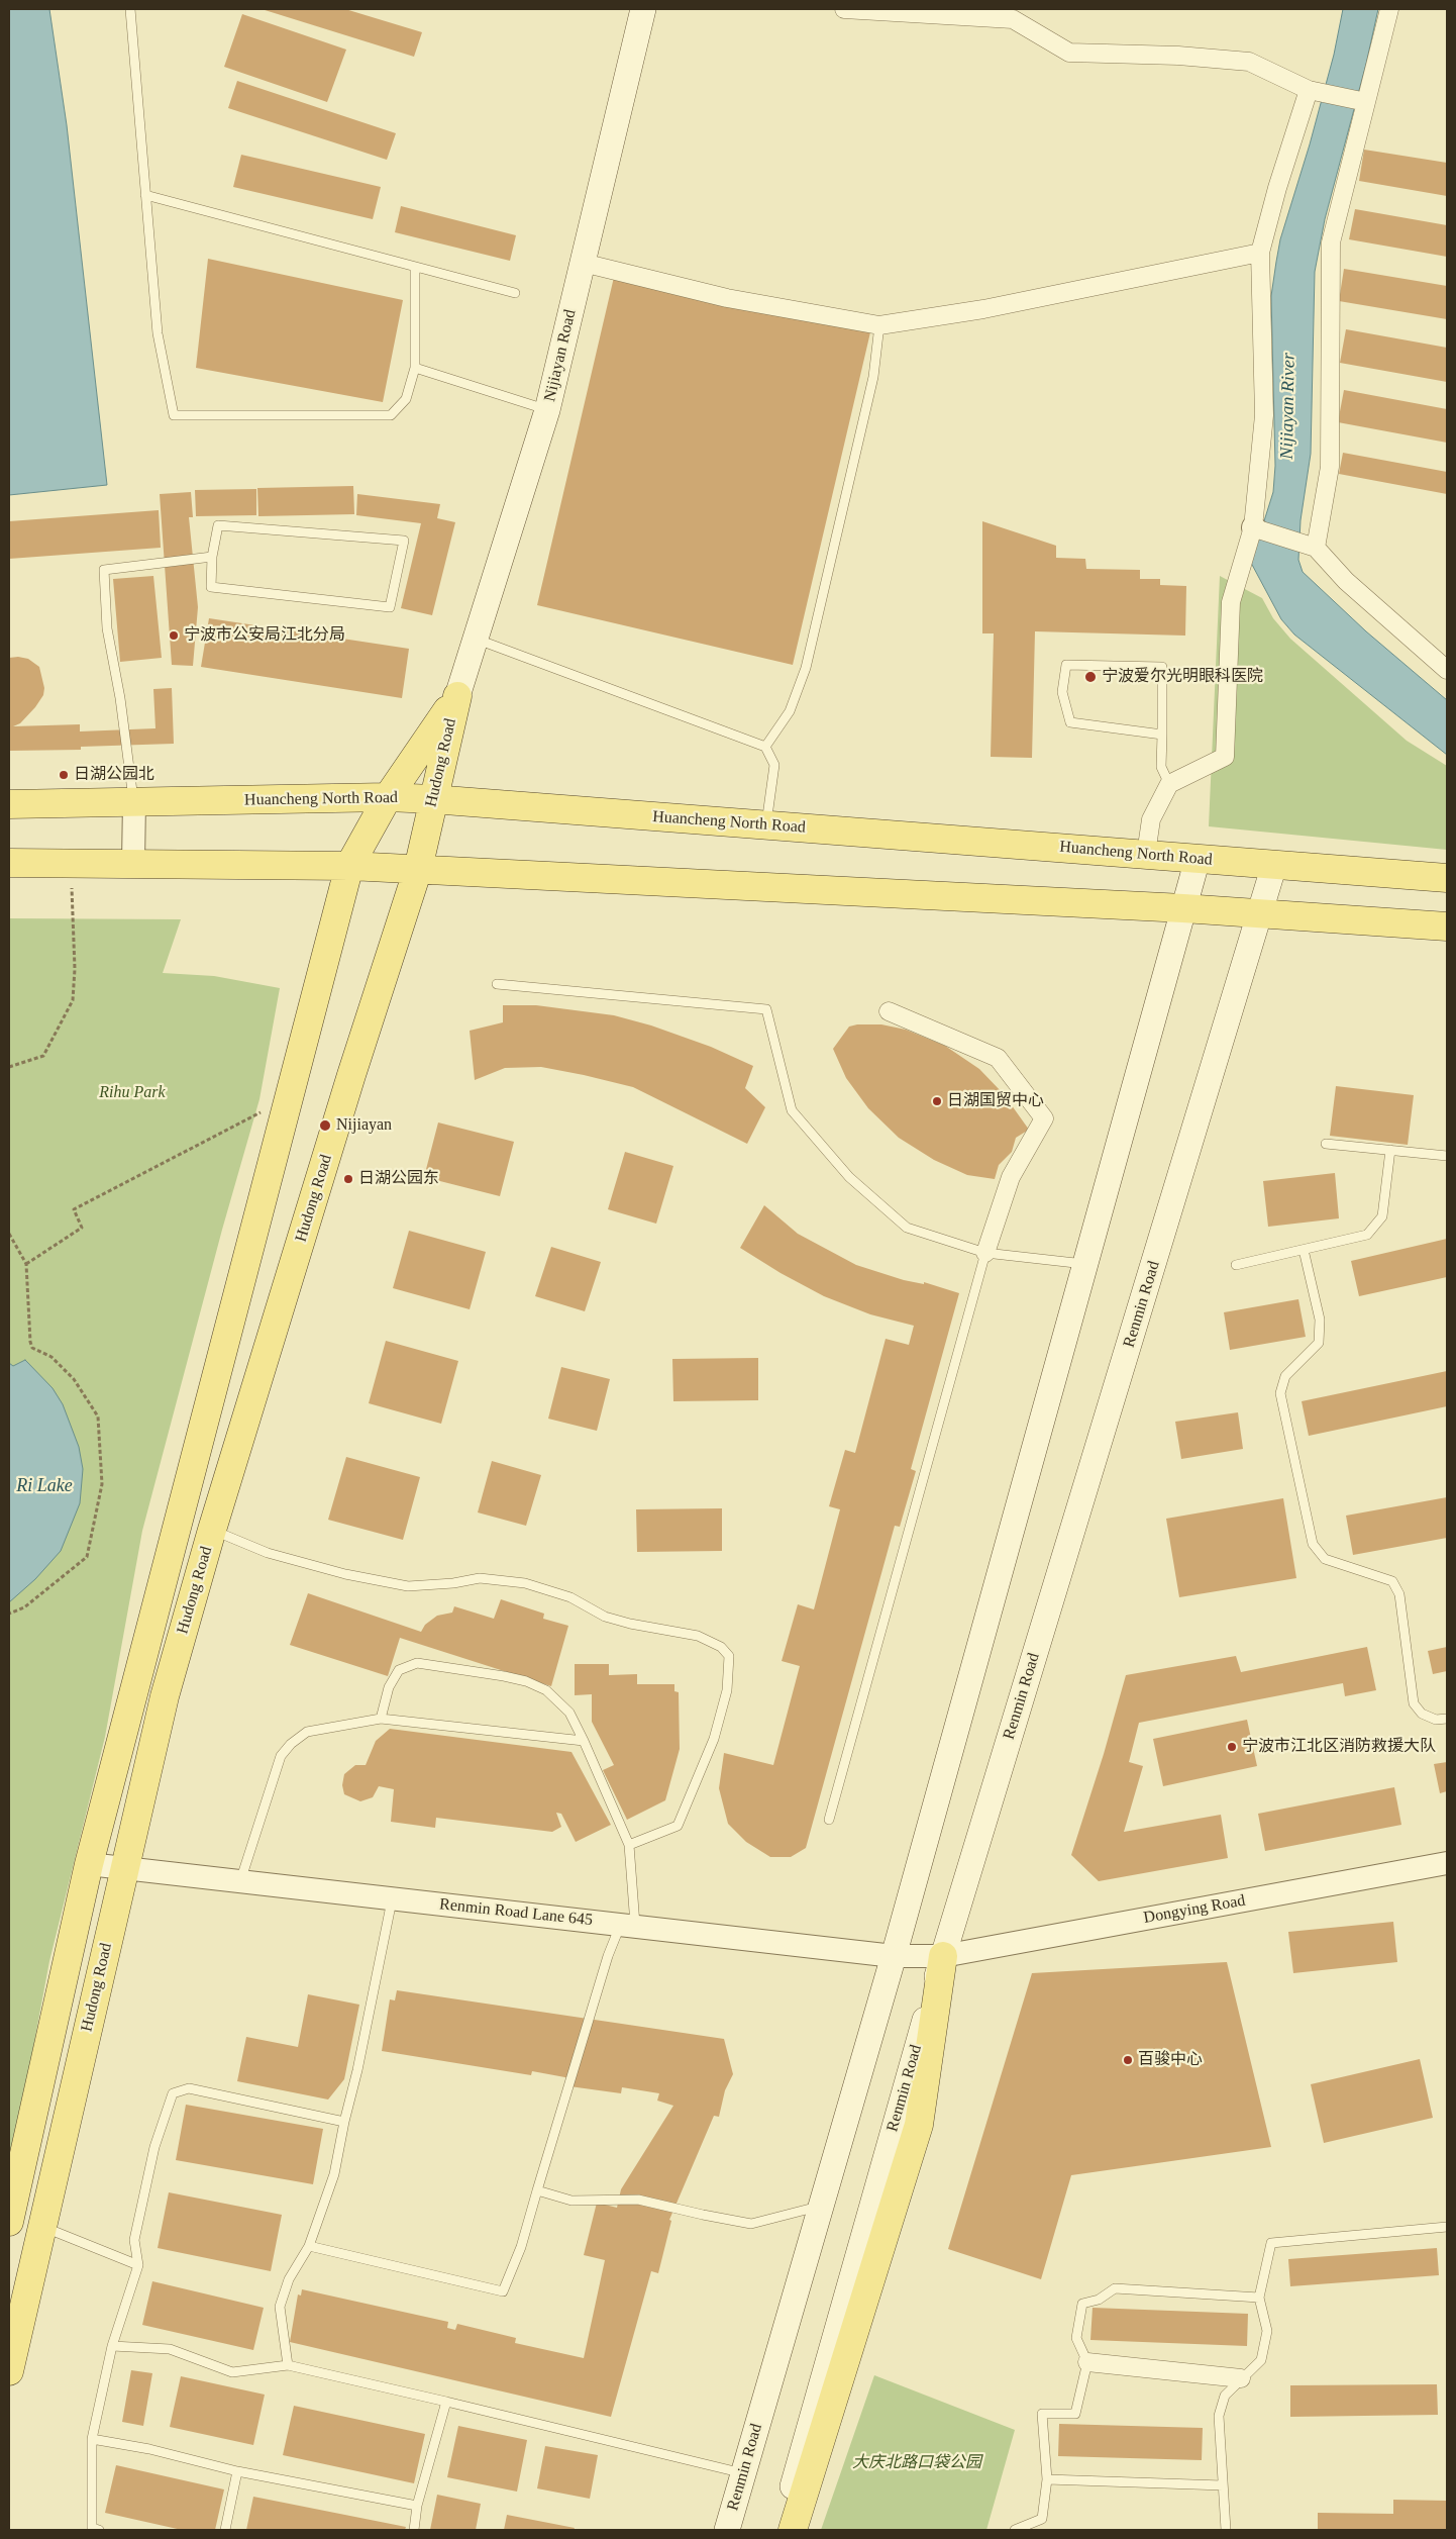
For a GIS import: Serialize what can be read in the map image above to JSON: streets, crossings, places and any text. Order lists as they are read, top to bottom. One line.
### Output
{"streets":{"main road":["Nijiayan Road","Hudong Road","Huancheng North Road","Renmin Road"],"street":["Dongying Road","Renmin Road Lane 645"]},"crossings":[["Nijiayan Road","Hudong Road"],["Hudong Road","Huancheng North Road"],["Hudong Road","Renmin Road Lane 645"],["Huancheng North Road","Renmin Road"],["Renmin Road","Dongying Road"],["Renmin Road","Renmin Road Lane 645"],["Dongying Road","Renmin Road Lane 645"]],"water":["Nijiayan River","Ri Lake"],"parks":["Rihu Park","大庆北路口袋公园"],"places":["宁波市公安局江北分局","宁波爱尔光明眼科医院","日湖公园北","日湖国贸中心","Nijiayan","日湖公园东","宁波市江北区消防救援大队","百骏中心"]}
